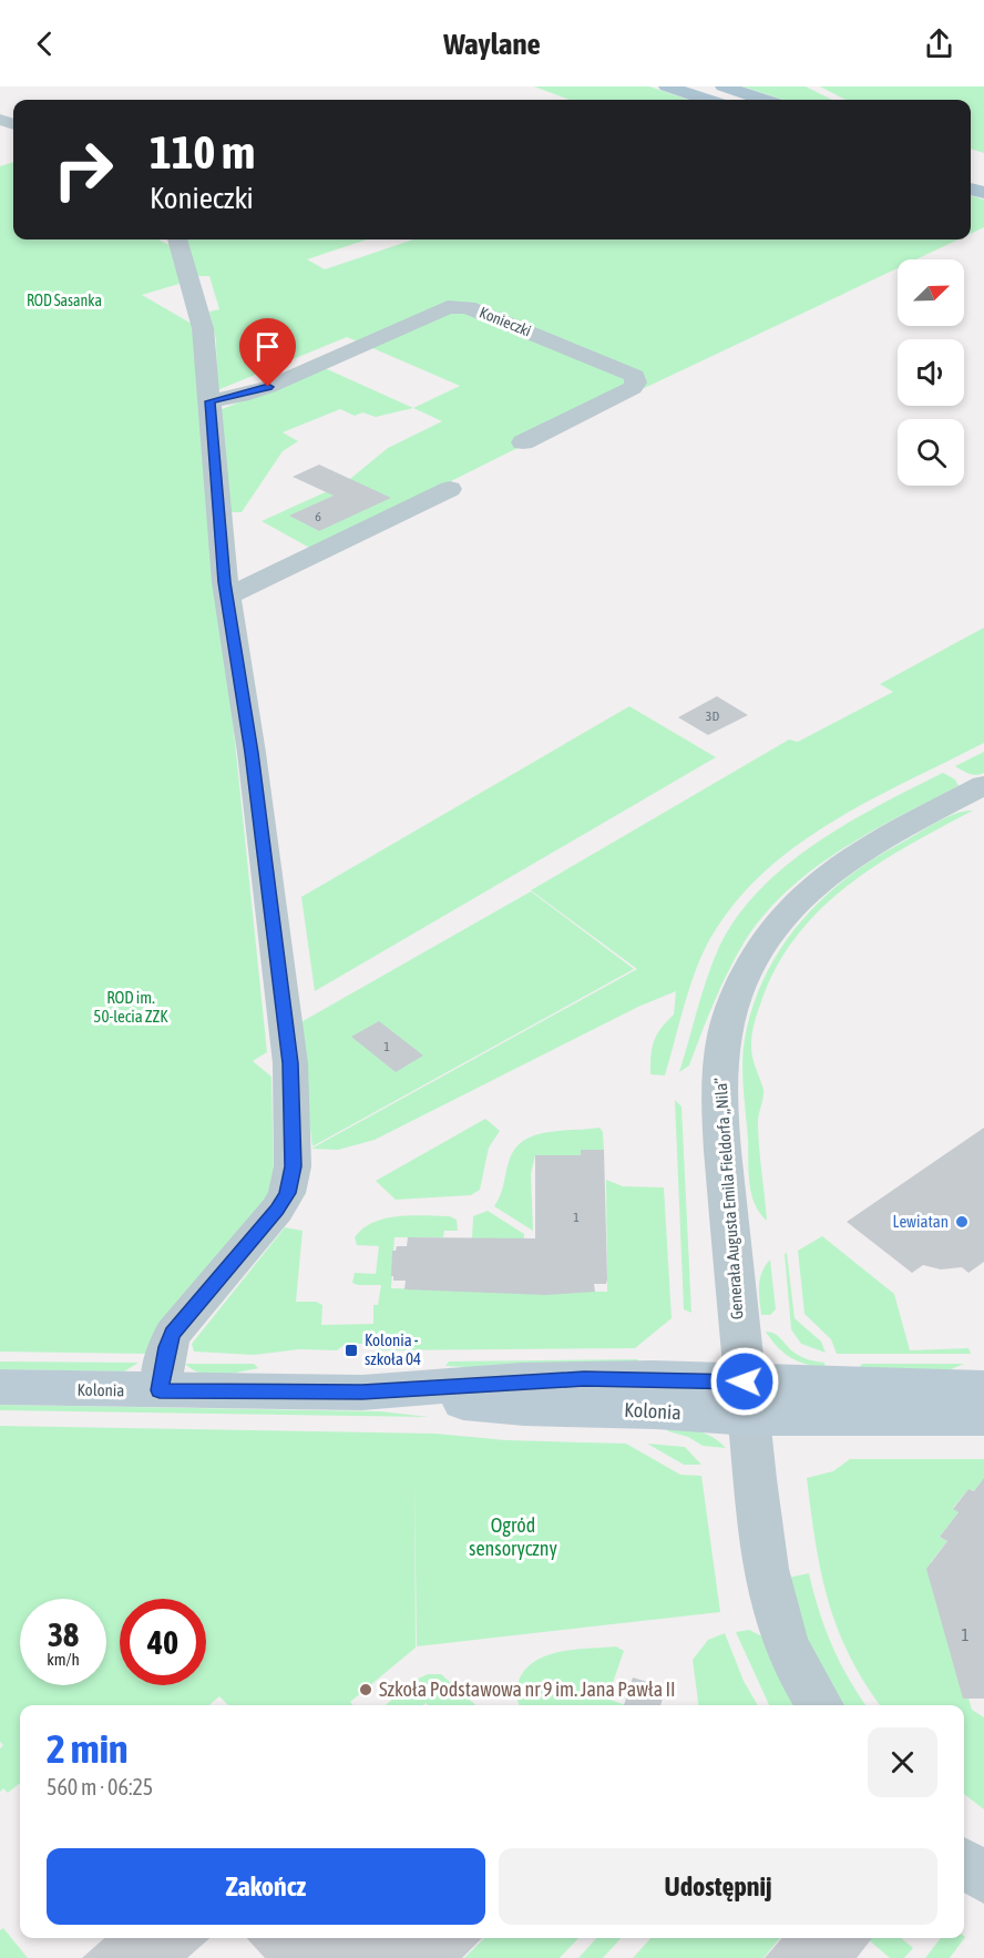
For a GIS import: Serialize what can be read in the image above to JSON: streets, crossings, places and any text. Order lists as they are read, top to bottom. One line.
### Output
{"streets":{"street":["Konieczki","Generała Augusta Emila Fieldorfa „Nila”","Kolonia"]},"crossings":[["Generała Augusta Emila Fieldorfa „Nila”","Kolonia"]],"parks":["ROD Sasanka","ROD im. 50-lecia ZZK","Ogród sensoryczny"],"places":{"other":["Lewiatan","Szkoła Podstawowa nr 9 im. Jana Pawła II"],"transit":["Kolonia - szkoła 04"]},"house_numbers":["6","3D","1","1","1"],"north":"top right","page":{"header":"Waylane","turn":["110 m","Konieczki"],"speed":"38 km/h","limit":"40","heading":["2 min","560 m · 06:25"],"buttons":["Zakończ","Udostępnij"]}}
